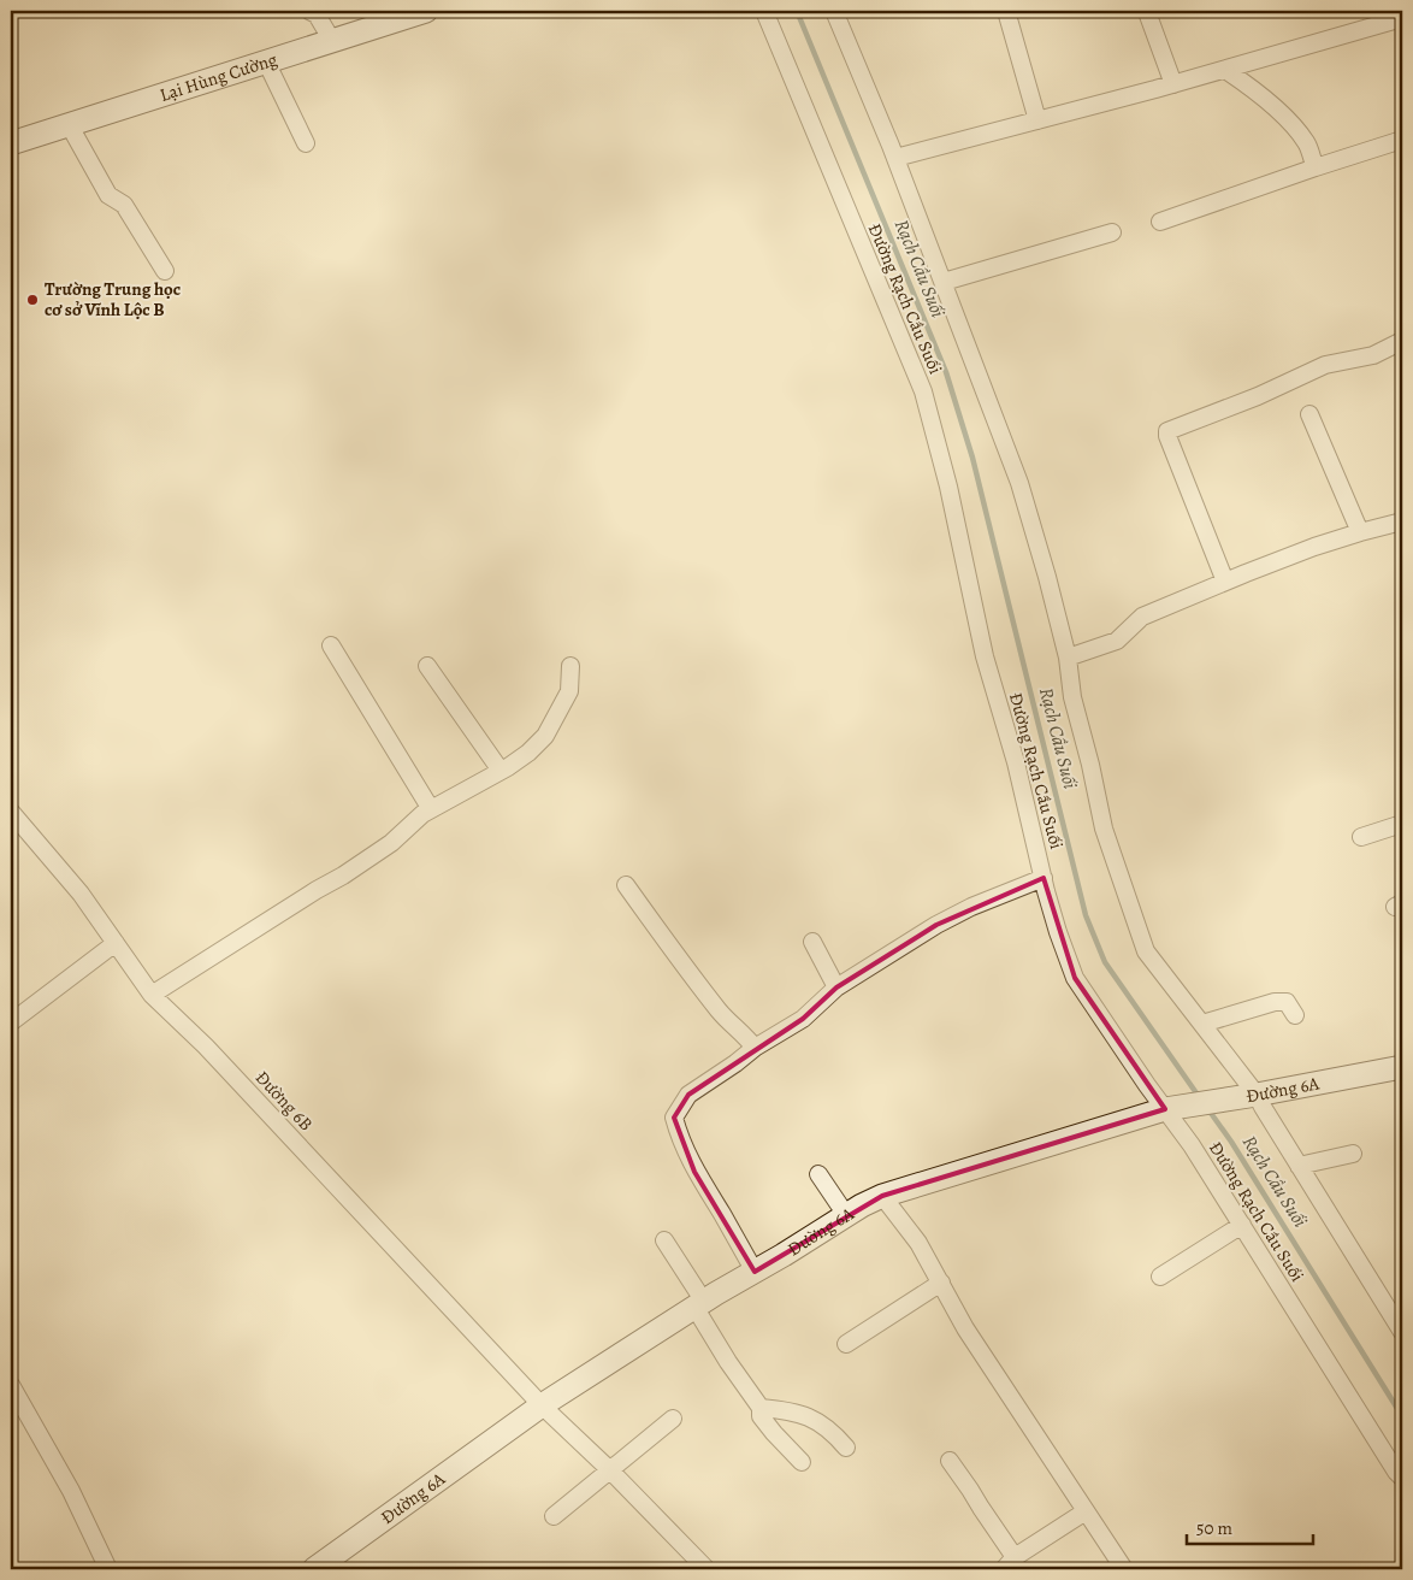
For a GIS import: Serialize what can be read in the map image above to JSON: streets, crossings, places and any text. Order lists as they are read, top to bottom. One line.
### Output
{"streets":{"street":["Lại Hùng Cường","Đường Rạch Cầu Suối","Đường 6A","Đường 6B"]},"crossings":[["Đường Rạch Cầu Suối","Đường 6A"],["Đường 6A","Đường 6B"]],"water":["Rạch Cầu Suối"],"places":["Trường Trung học cơ sở Vĩnh Lộc B"],"scale_bar":"50 m"}
